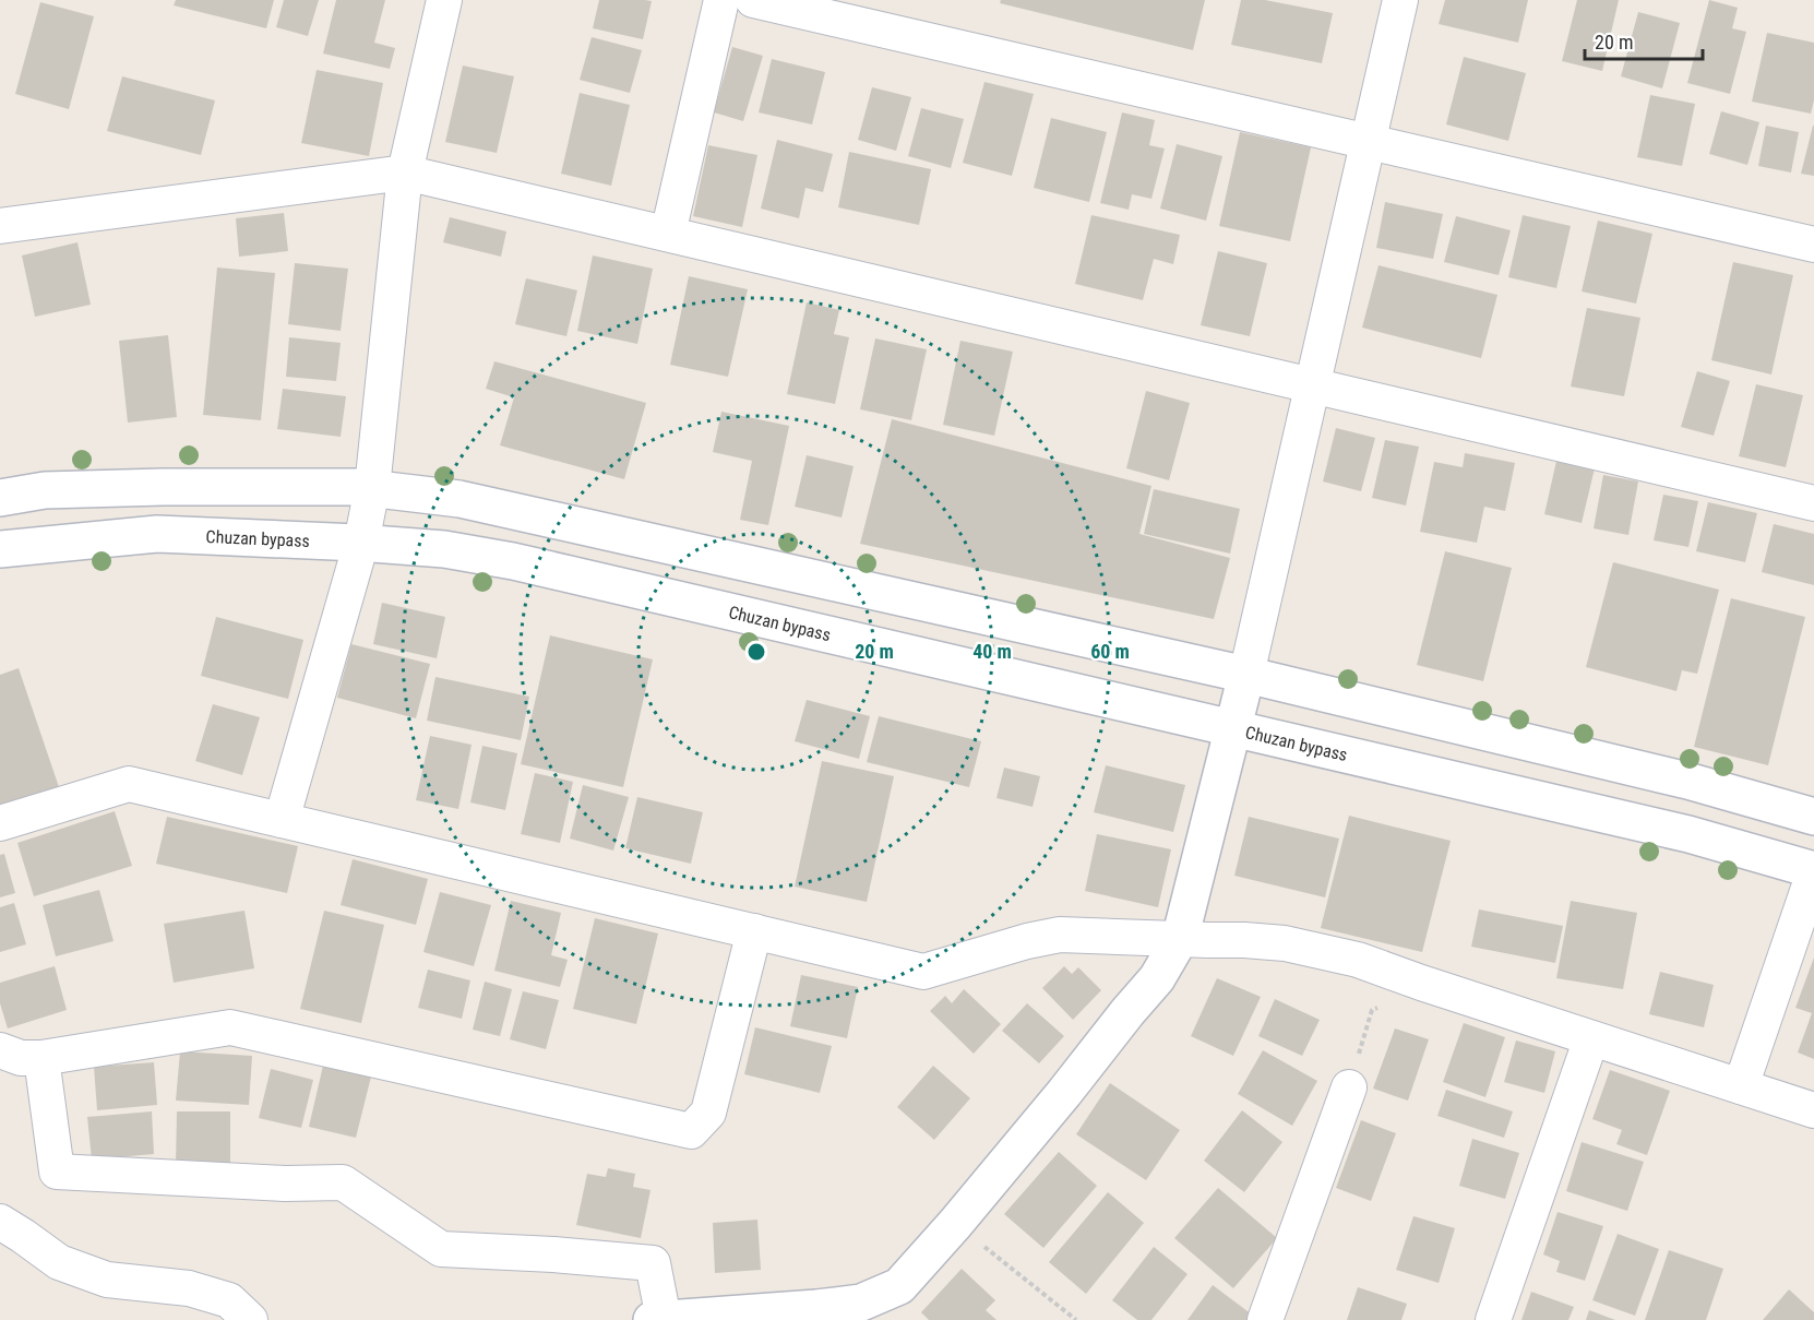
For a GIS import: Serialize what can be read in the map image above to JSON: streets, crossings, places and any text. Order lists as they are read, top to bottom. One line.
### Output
{"streets":{"street":["Chuzan bypass"]},"scale_bar":"20 m","rings":["20 m","40 m","60 m"]}
